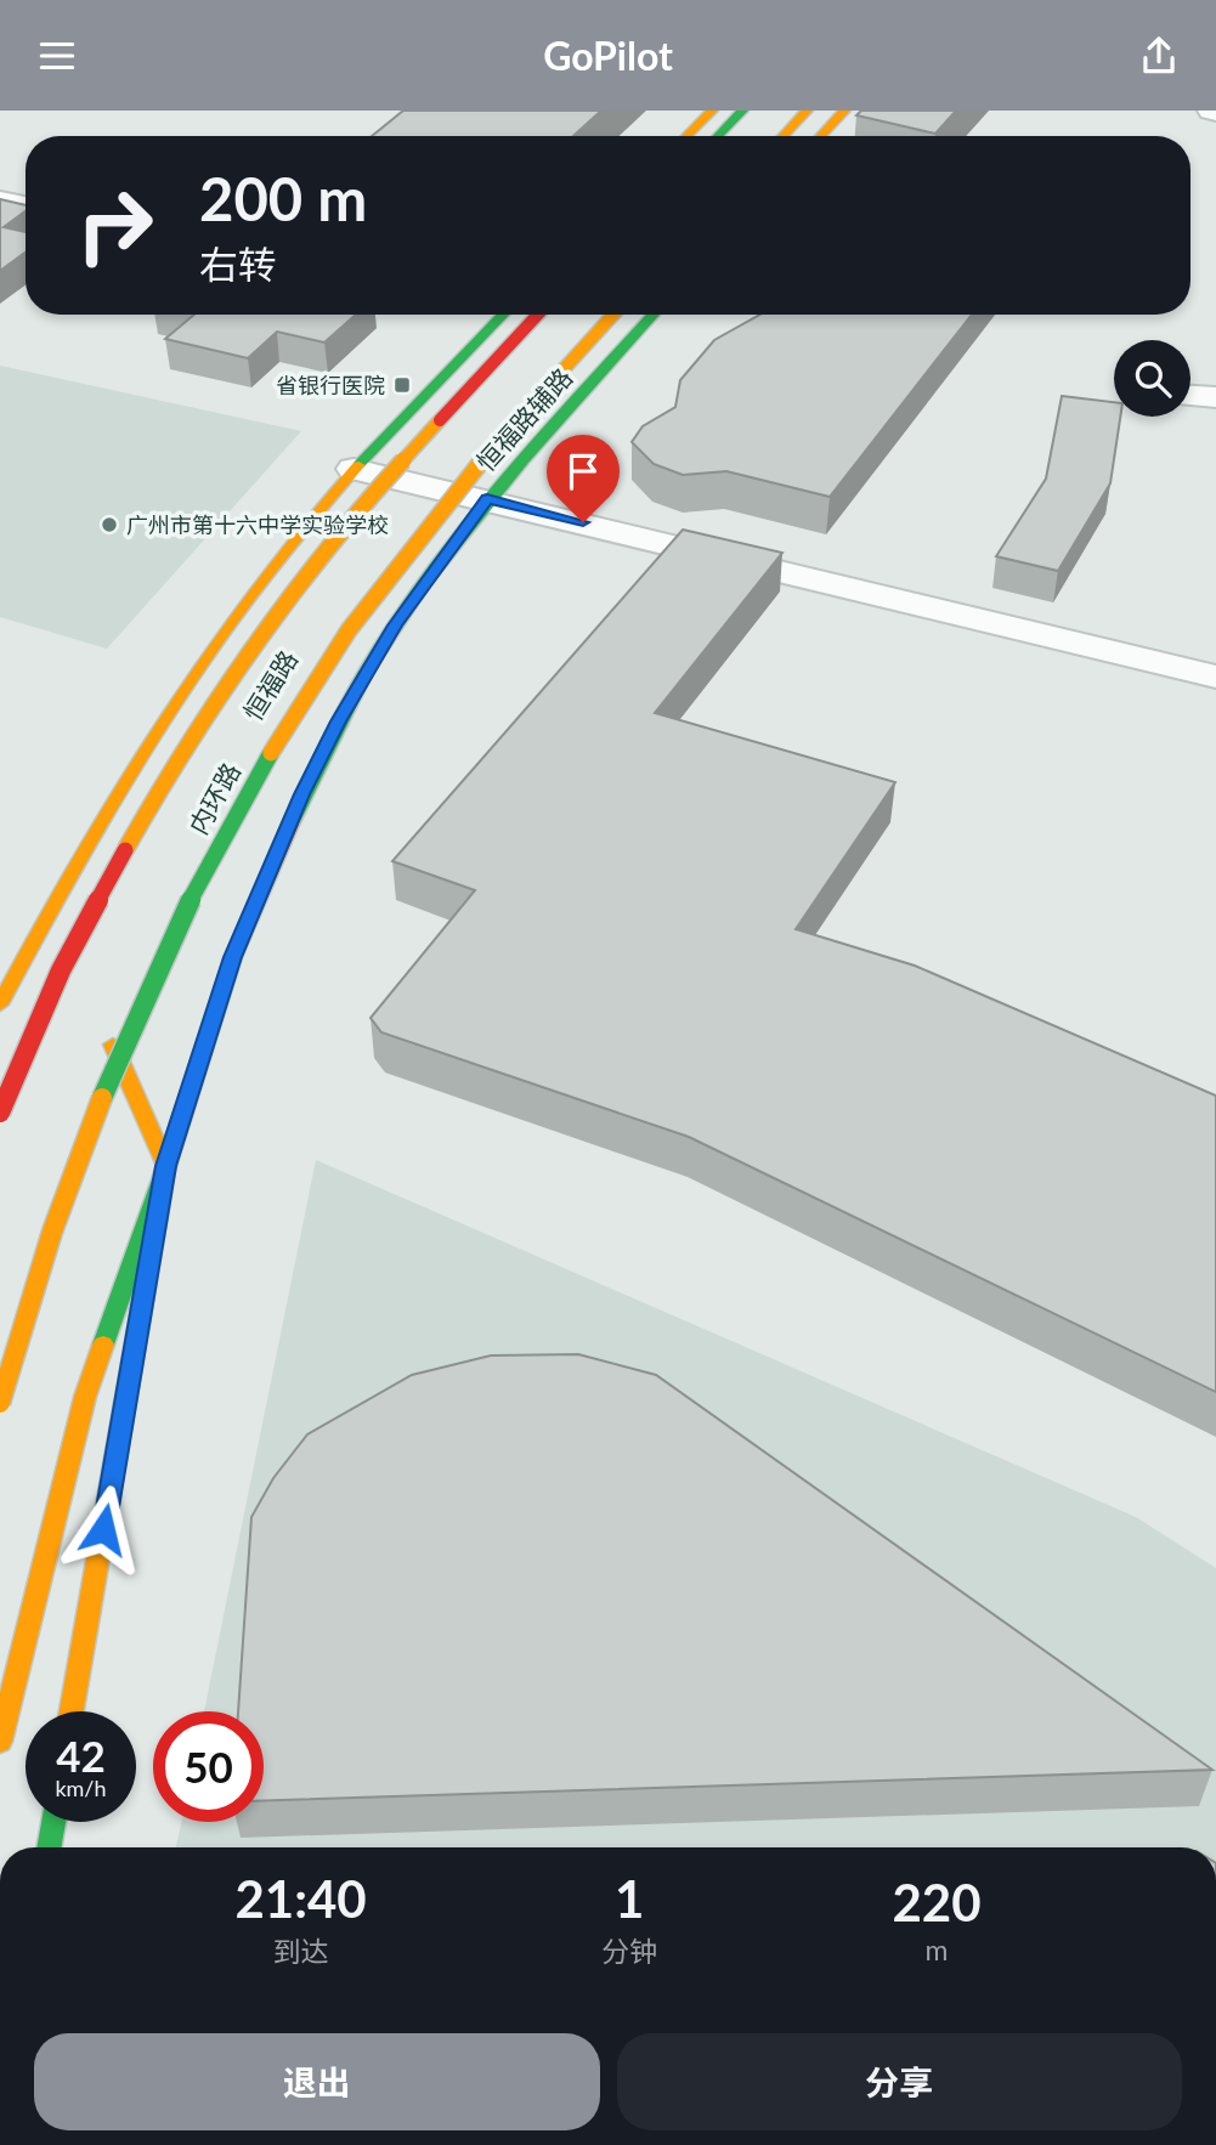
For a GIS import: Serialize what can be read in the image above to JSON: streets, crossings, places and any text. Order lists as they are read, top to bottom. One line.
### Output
{"streets":{"main road":["恒福路辅路","恒福路","内环路"]},"places":{"transit":["省银行医院"],"other":["广州市第十六中学实验学校"]},"page":{"header":"GoPilot","turn":["200 m","右转"],"speed":"42 km/h","limit":"50","eta":["21:40","到达","1","分钟","220","m"],"buttons":["退出","分享"]}}
